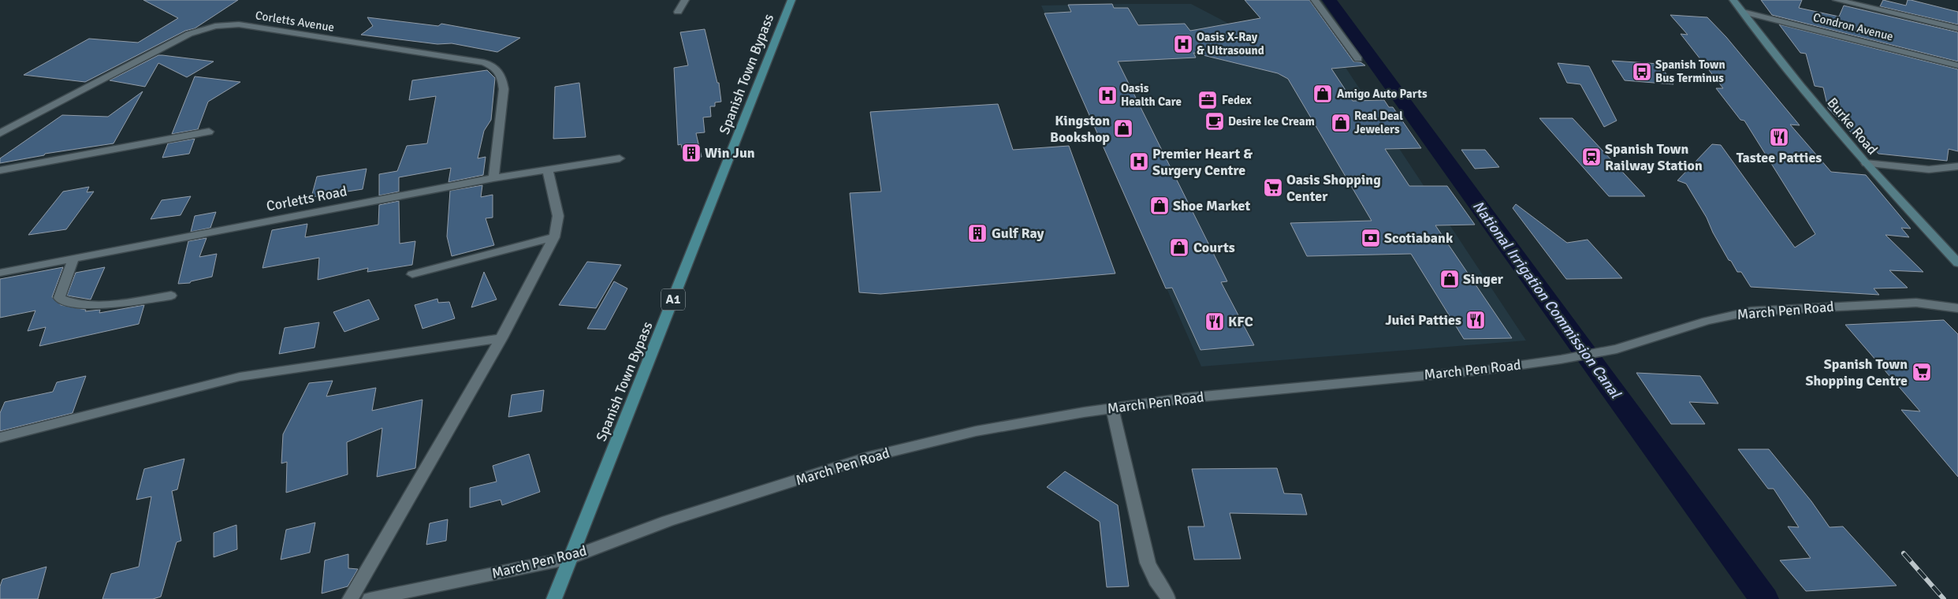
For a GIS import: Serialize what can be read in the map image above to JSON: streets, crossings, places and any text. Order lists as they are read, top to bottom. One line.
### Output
{"streets":{"main road":["Spanish Town Bypass","Burke Road","A1"],"street":["Corletts Avenue","Condron Avenue","Corletts Road","March Pen Road"]},"crossings":[["Corletts Avenue","Corletts Road"],["Condron Avenue","Burke Road"],["Spanish Town Bypass","March Pen Road"]],"water":["National Irrigation Commission Canal"],"places":{"hospital":["Oasis X-Ray & Ultrasound","Oasis Health Care","Premier Heart & Surgery Centre"],"bus stop":["Spanish Town Bus Terminus"],"shop":["Amigo Auto Parts","Real Deal Jewelers","Kingston Bookshop","Shoe Market","Courts","Singer"],"office":["Fedex"],"cafe":["Desire Ice Cream"],"restaurant":["Tastee Patties","Juici Patties","KFC"],"building":["Win Jun","Gulf Ray"],"station":["Spanish Town Railway Station"],"supermarket":["Oasis Shopping Center","Spanish Town Shopping Centre"],"bank":["Scotiabank"]}}
